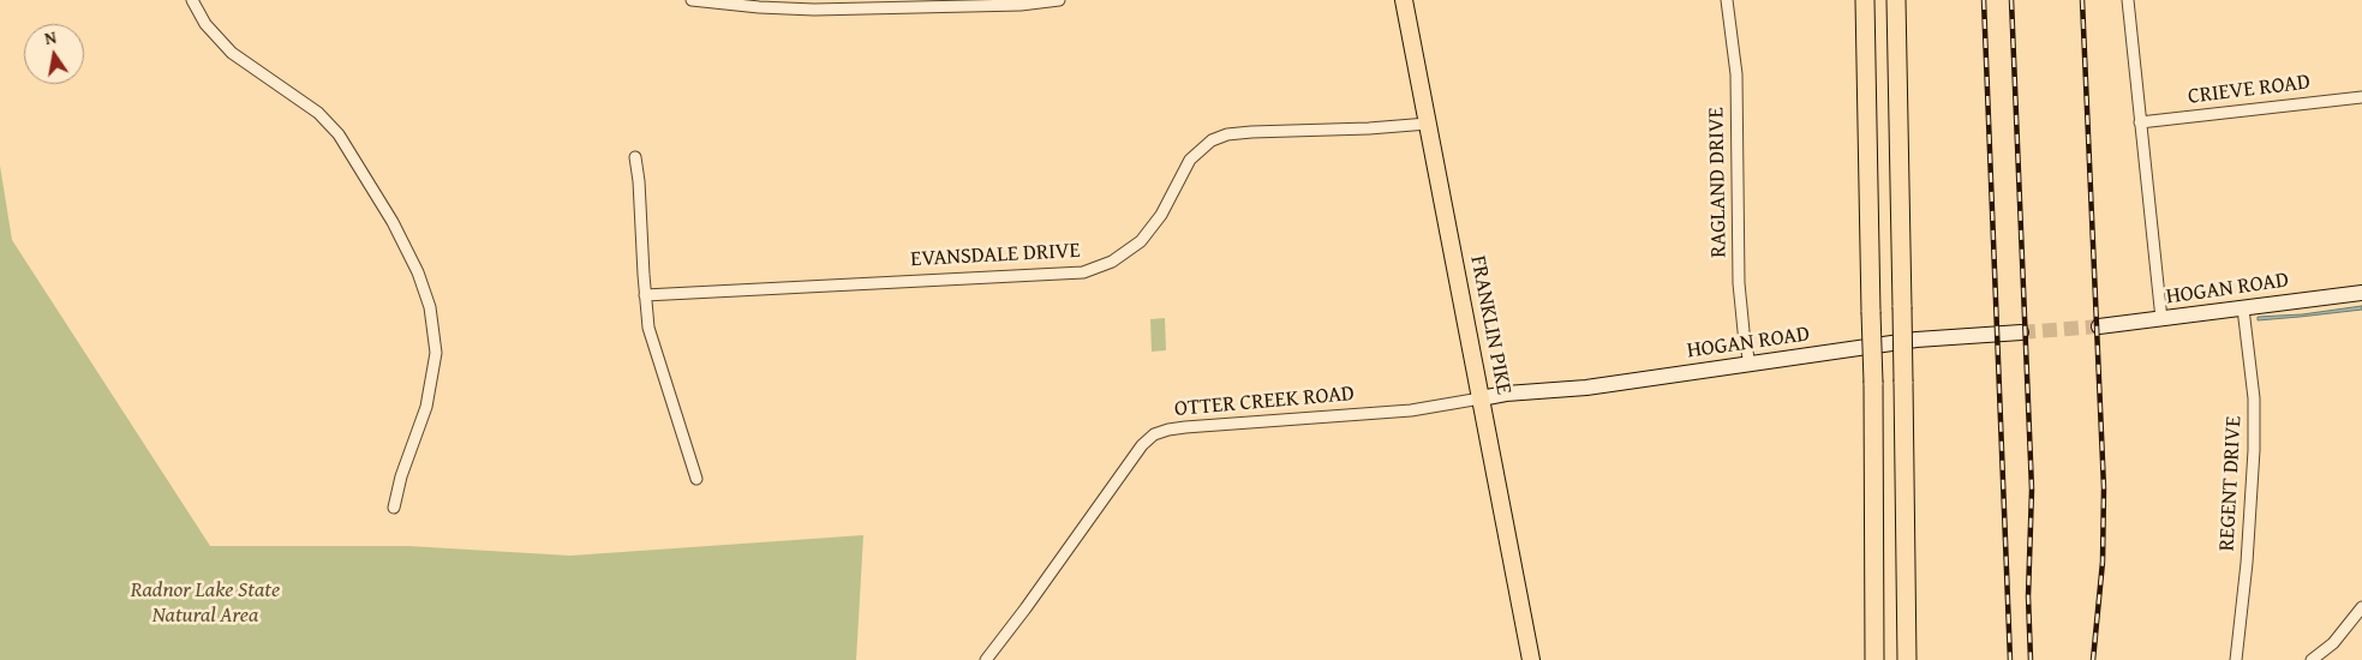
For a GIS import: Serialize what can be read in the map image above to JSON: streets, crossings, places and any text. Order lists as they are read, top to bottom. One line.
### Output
{"streets":{"main road":["FRANKLIN PIKE"],"street":["CRIEVE ROAD","RAGLAND DRIVE","EVANSDALE DRIVE","HOGAN ROAD","OTTER CREEK ROAD","REGENT DRIVE"]},"crossings":[["RAGLAND DRIVE","HOGAN ROAD"],["EVANSDALE DRIVE","FRANKLIN PIKE"],["HOGAN ROAD","FRANKLIN PIKE"],["HOGAN ROAD","OTTER CREEK ROAD"],["HOGAN ROAD","REGENT DRIVE"],["FRANKLIN PIKE","OTTER CREEK ROAD"]],"parks":["Radnor Lake State Natural Area"],"north":"top"}
